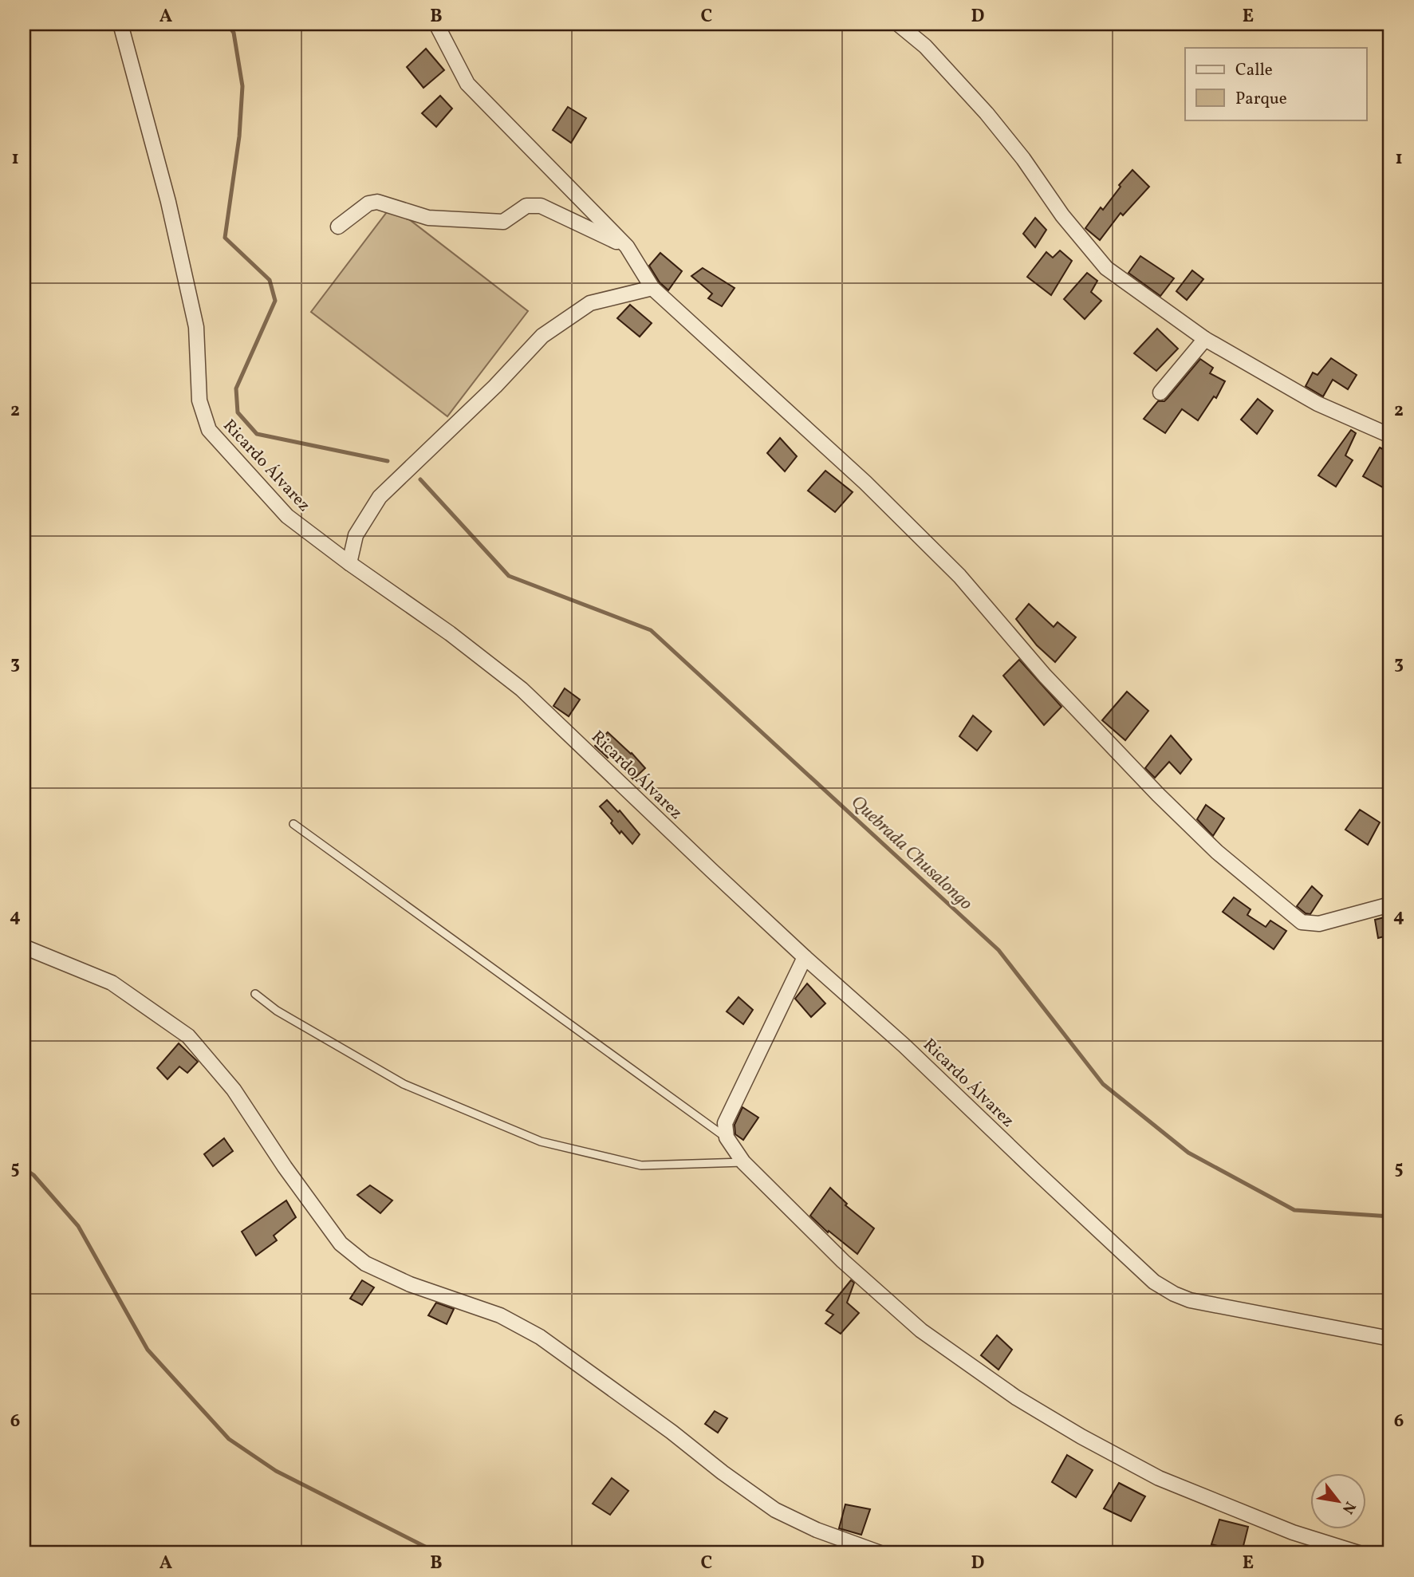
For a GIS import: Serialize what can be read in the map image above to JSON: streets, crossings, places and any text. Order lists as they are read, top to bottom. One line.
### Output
{"streets":{"street":["Ricardo Álvarez"]},"water":["Quebrada Chusalongo"],"legend":["Calle","Parque"],"north":"bottom right","grid":{"columns":["A","B","C","D","E"],"rows":["1","2","3","4","5","6"]}}
